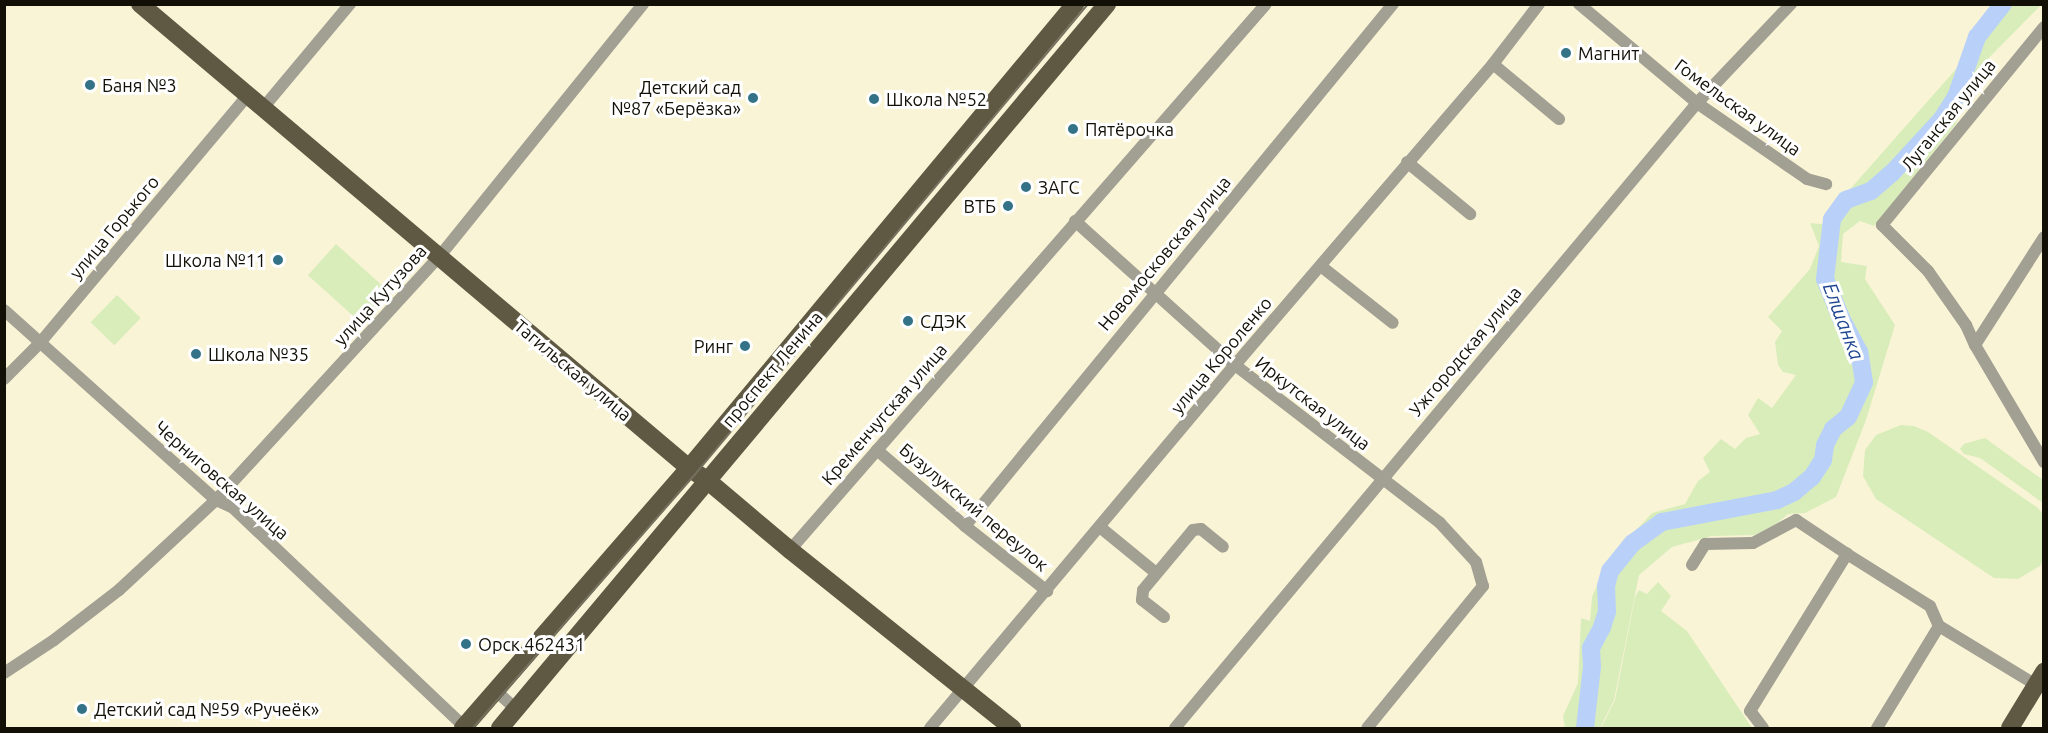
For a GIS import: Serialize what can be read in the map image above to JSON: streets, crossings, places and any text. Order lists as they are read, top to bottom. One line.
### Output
{"streets":{"main road":["проспект Ленина","Тагильская улица"],"street":["Гомельская улица","Луганская улица","улица Горького","Новомосковская улица","улица Кутузова","Ужгородская улица","улица Короленко","Иркутская улица","Кременчугская улица","Черниговская улица","Бузулукский переулок"]},"crossings":[["Гомельская улица","Ужгородская улица"],["улица Горького","Тагильская улица"],["улица Горького","Черниговская улица"],["Новомосковская улица","Иркутская улица"],["Новомосковская улица","Бузулукский переулок"],["улица Кутузова","Тагильская улица"],["улица Кутузова","Черниговская улица"],["Ужгородская улица","Иркутская улица"],["улица Короленко","Тагильская улица"],["улица Короленко","Иркутская улица"],["улица Короленко","Бузулукский переулок"],["проспект Ленина","Тагильская улица"],["проспект Ленина","Черниговская улица"],["Тагильская улица","Кременчугская улица"],["Иркутская улица","Кременчугская улица"],["Кременчугская улица","Бузулукский переулок"]],"water":["Елшанка"],"places":["Магнит","Баня №3","Детский сад №87 «Берёзка»","Школа №52","Пятёрочка","ЗАГС","ВТБ","Школа №11","СДЭК","Ринг","Школа №35","Орск 462431","Детский сад №59 «Ручеёк»"]}
